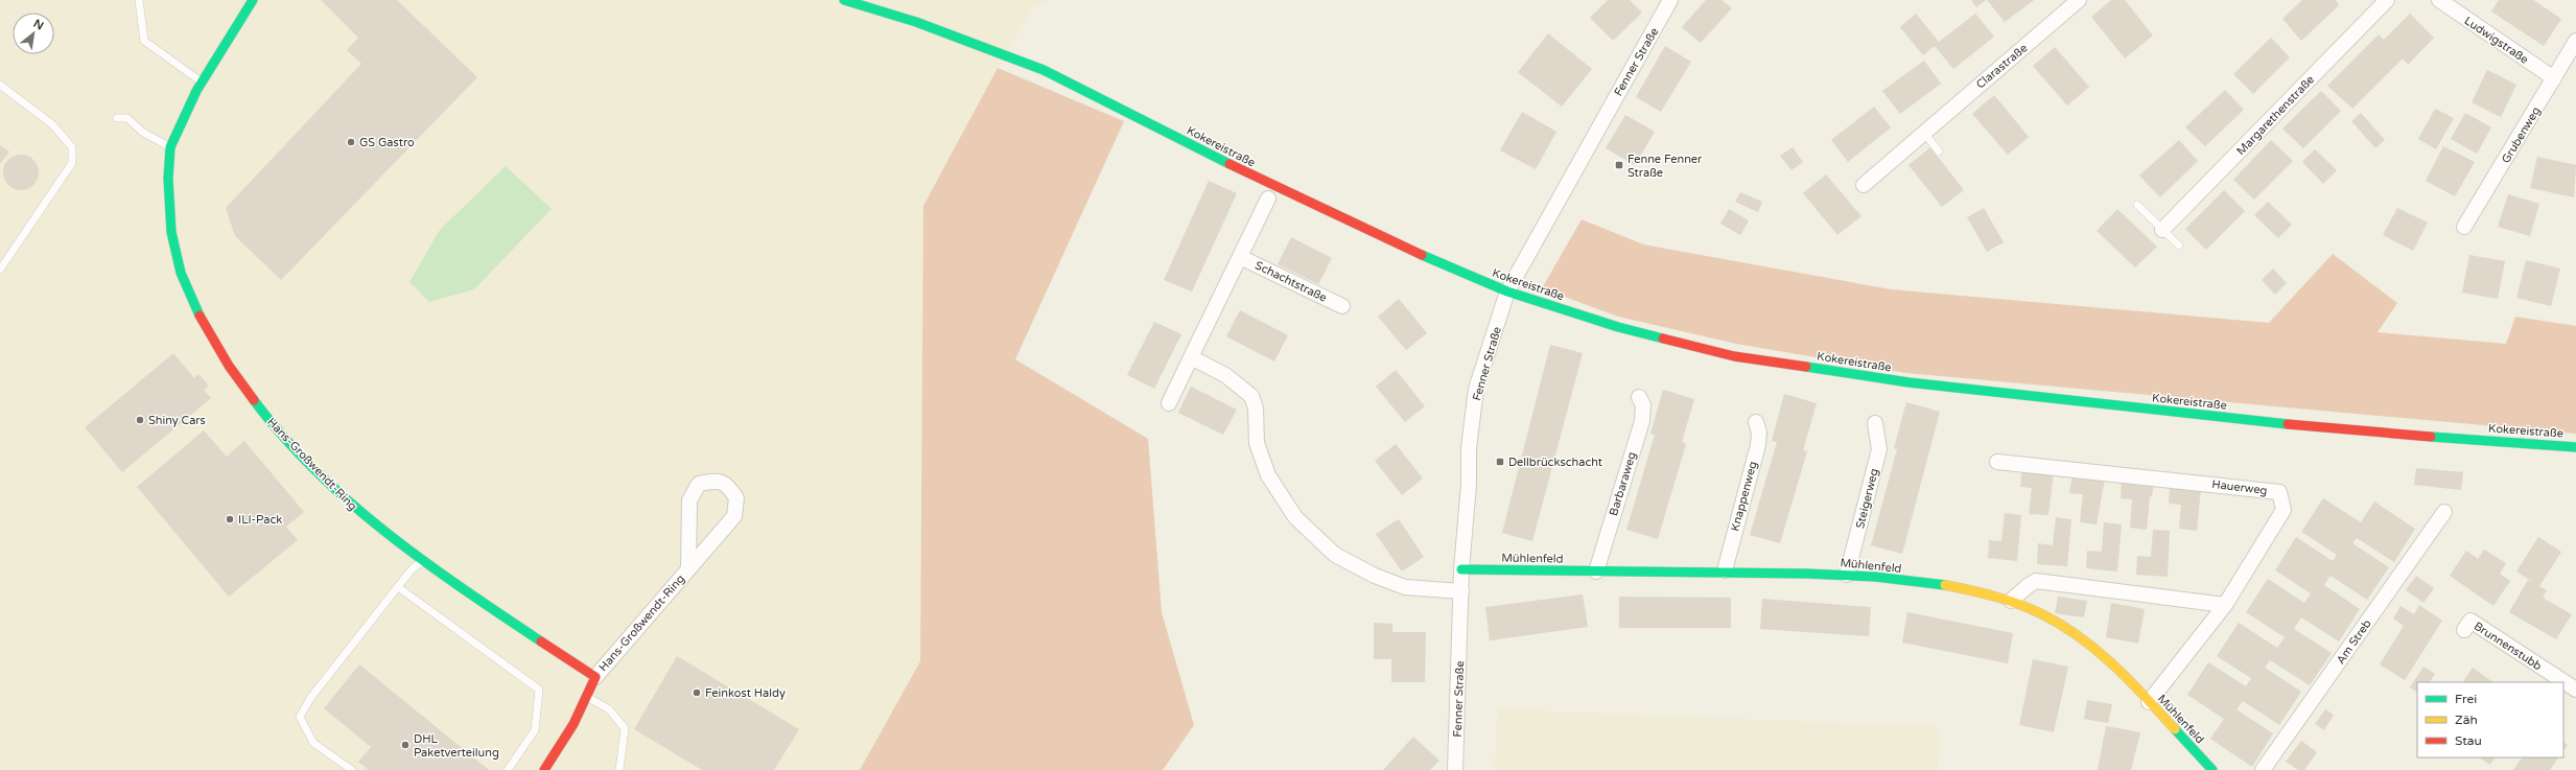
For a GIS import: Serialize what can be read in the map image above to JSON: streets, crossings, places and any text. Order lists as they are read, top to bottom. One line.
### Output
{"streets":{"street":["Ludwigstraße","Fenner Straße","Clarastraße","Margarethenstraße","Grubenweg","Kokereistraße","Schachtstraße","Hans-Großwendt-Ring","Barbaraweg","Hauerweg","Knappenweg","Steigerweg","Mühlenfeld","Am Streb","Brunnenstubb"]},"crossings":[["Ludwigstraße","Grubenweg"],["Fenner Straße","Kokereistraße"],["Fenner Straße","Mühlenfeld"],["Barbaraweg","Mühlenfeld"],["Hauerweg","Mühlenfeld"],["Knappenweg","Mühlenfeld"],["Steigerweg","Mühlenfeld"]],"places":{"other":["GS Gastro","Shiny Cars","ILI-Pack","Feinkost Haldy","DHL Paketverteilung"],"transit":["Fenne Fenner Straße","Dellbrückschacht"]},"legend":["Frei","Zäh","Stau"],"north":"top right"}
